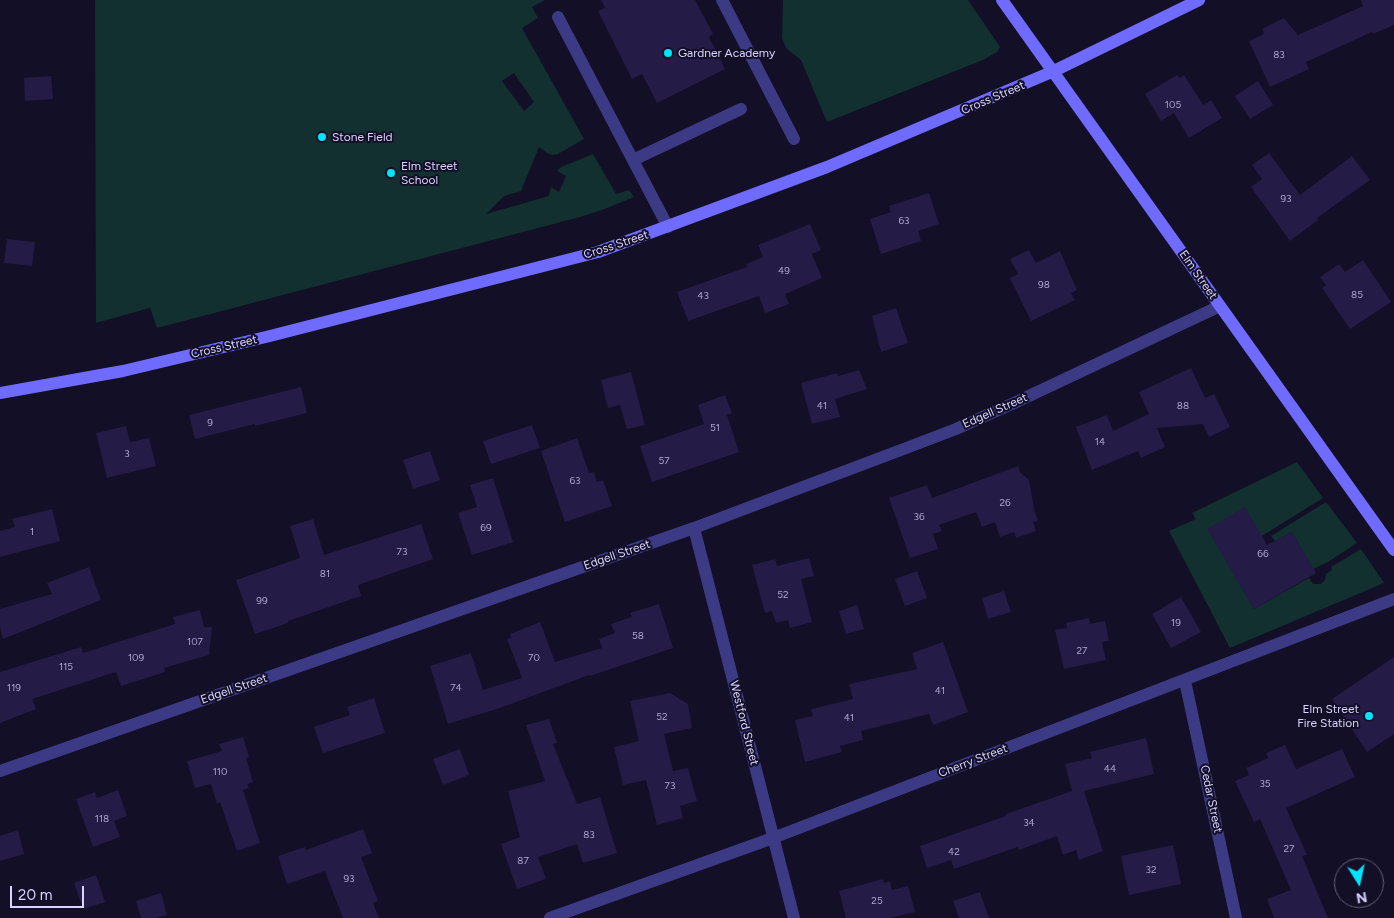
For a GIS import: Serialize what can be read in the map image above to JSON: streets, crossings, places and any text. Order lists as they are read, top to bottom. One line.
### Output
{"streets":{"street":["Cross Street","Elm Street","Edgell Street","Westford Street","Cherry Street","Cedar Street"]},"crossings":[["Cross Street","Elm Street"],["Elm Street","Edgell Street"],["Edgell Street","Westford Street"],["Westford Street","Cherry Street"],["Cherry Street","Cedar Street"]],"places":["Gardner Academy","Stone Field","Elm Street School","Elm Street Fire Station"],"house_numbers":["83","105","93","63","49","98","85","43","41","88","9","51","14","3","57","63","26","36","69","1","73","66","81","52","99","19","58","107","27","109","70","115","119","74","41","52","41","44","110","35","73","118","34","83","27","42","87","32","93","25"],"scale_bar":"20 m","north":"bottom"}
